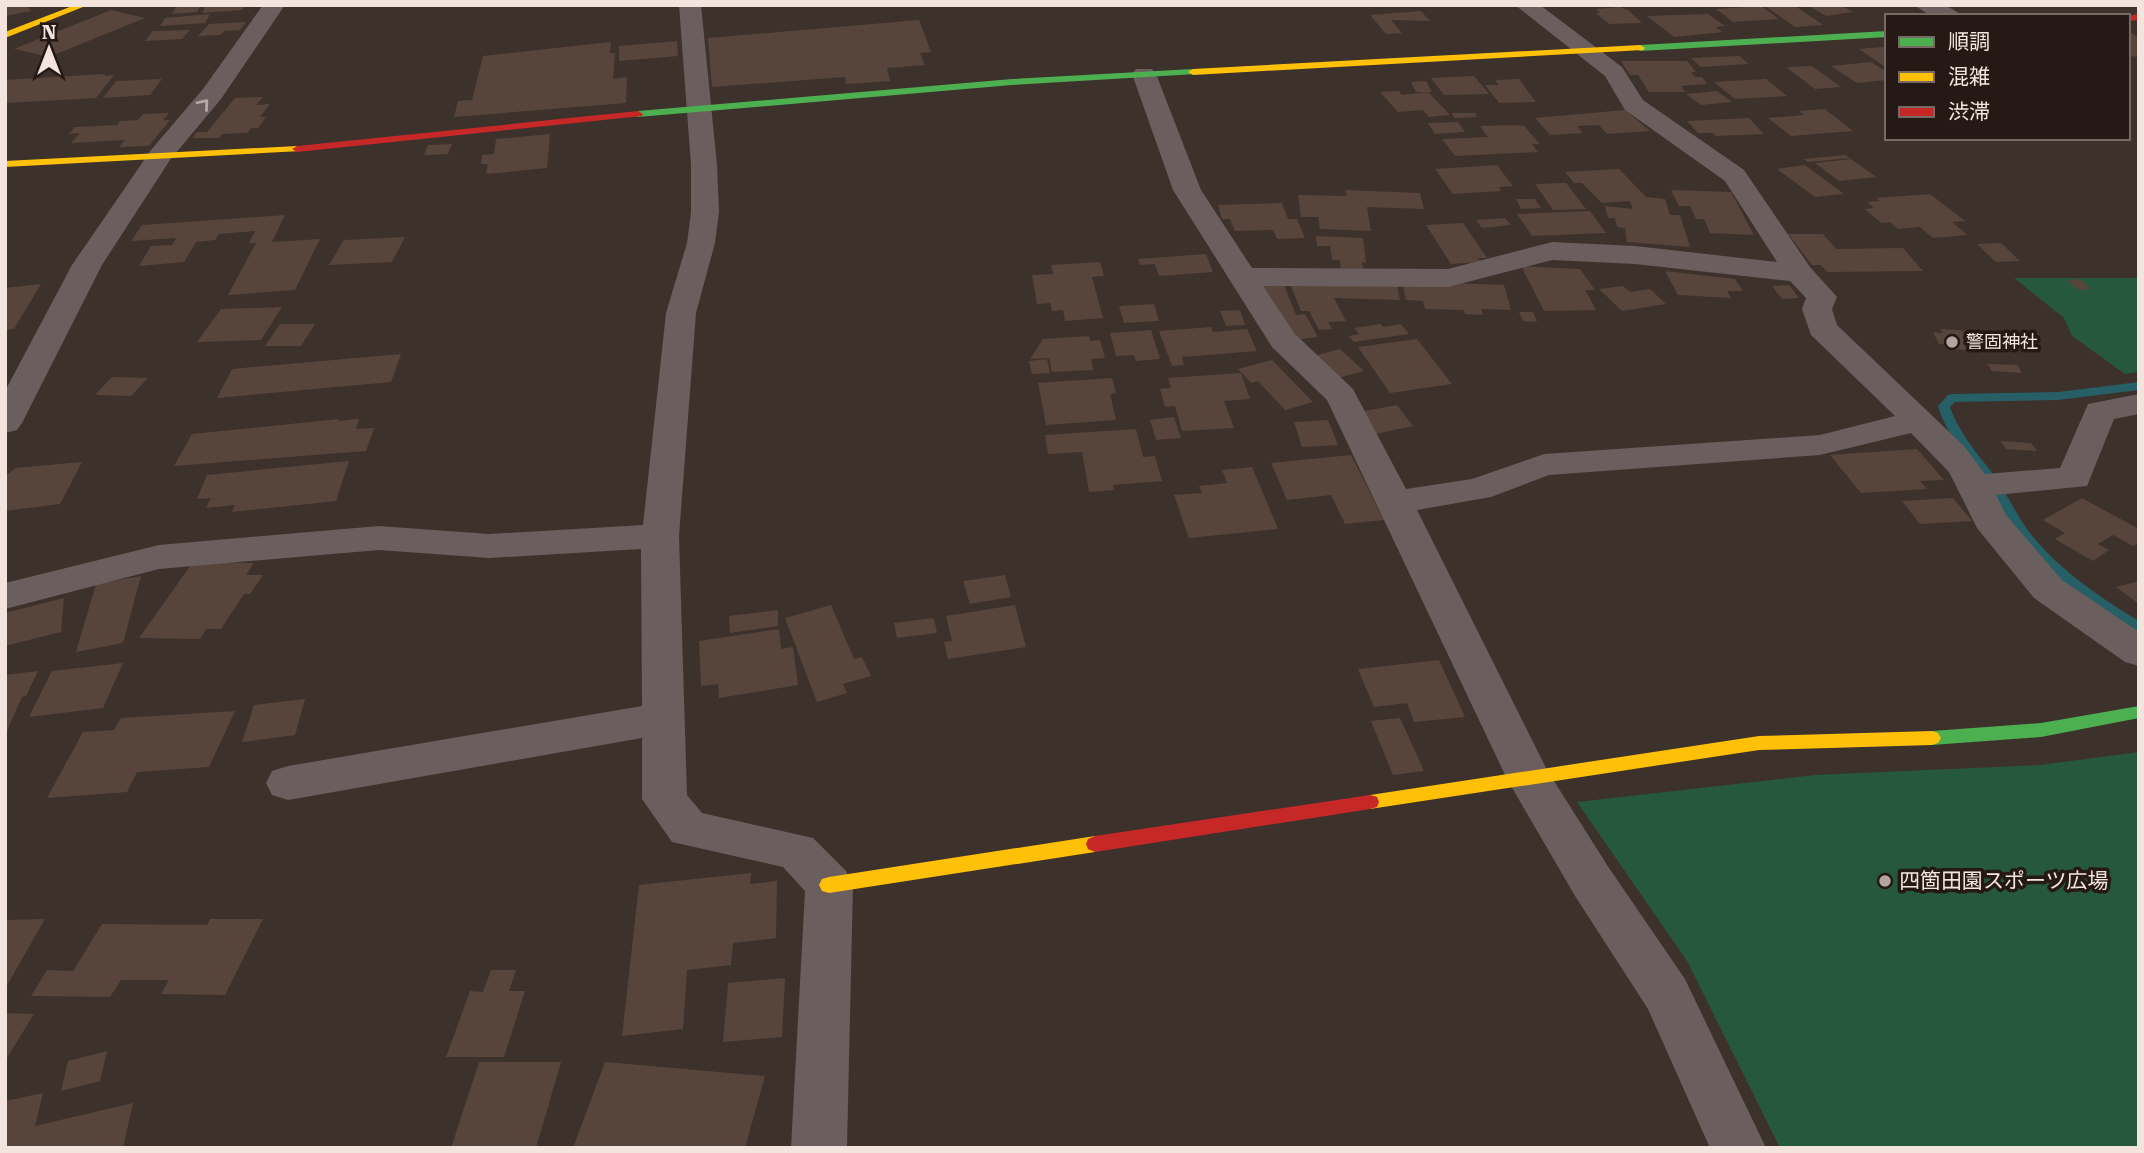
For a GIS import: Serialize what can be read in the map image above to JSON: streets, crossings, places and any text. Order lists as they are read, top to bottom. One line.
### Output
{"places":["警固神社","四箇田園スポーツ広場"],"legend":["順調","混雑","渋滞"],"north":"top"}
